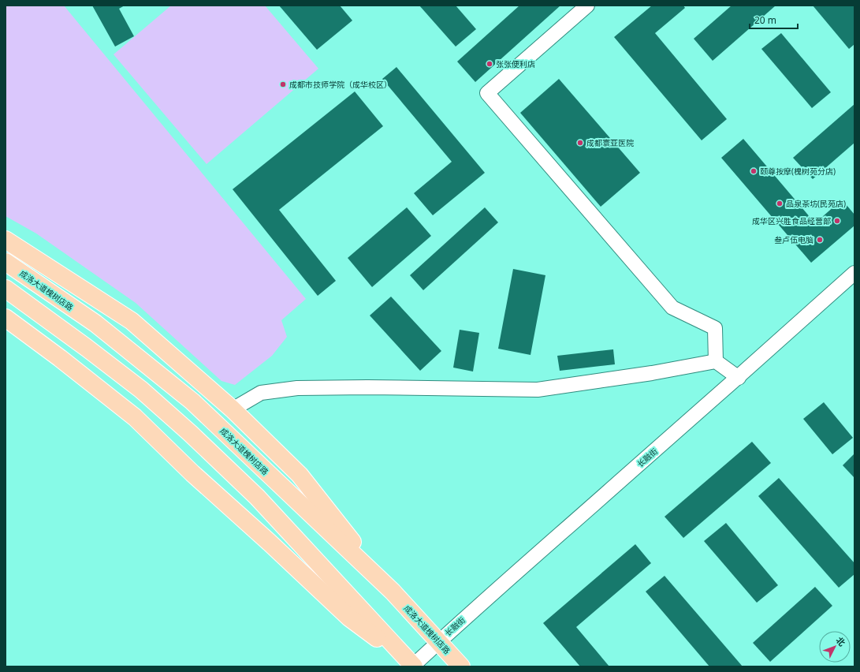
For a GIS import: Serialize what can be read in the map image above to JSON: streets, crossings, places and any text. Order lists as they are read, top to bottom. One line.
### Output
{"streets":{"main road":["成洛大道槐树店路"],"street":["长融街"]},"crossings":[["成洛大道槐树店路","长融街"]],"places":["张张便利店","成都市技师学院（成华校区）","成都寰亚医院","颐尊按摩(槐树苑分店)","品泉茶坊(民苑店)","成华区兴胜食品经营部","叁卢伍电脑"],"scale_bar":"20 m","north":"top right"}
